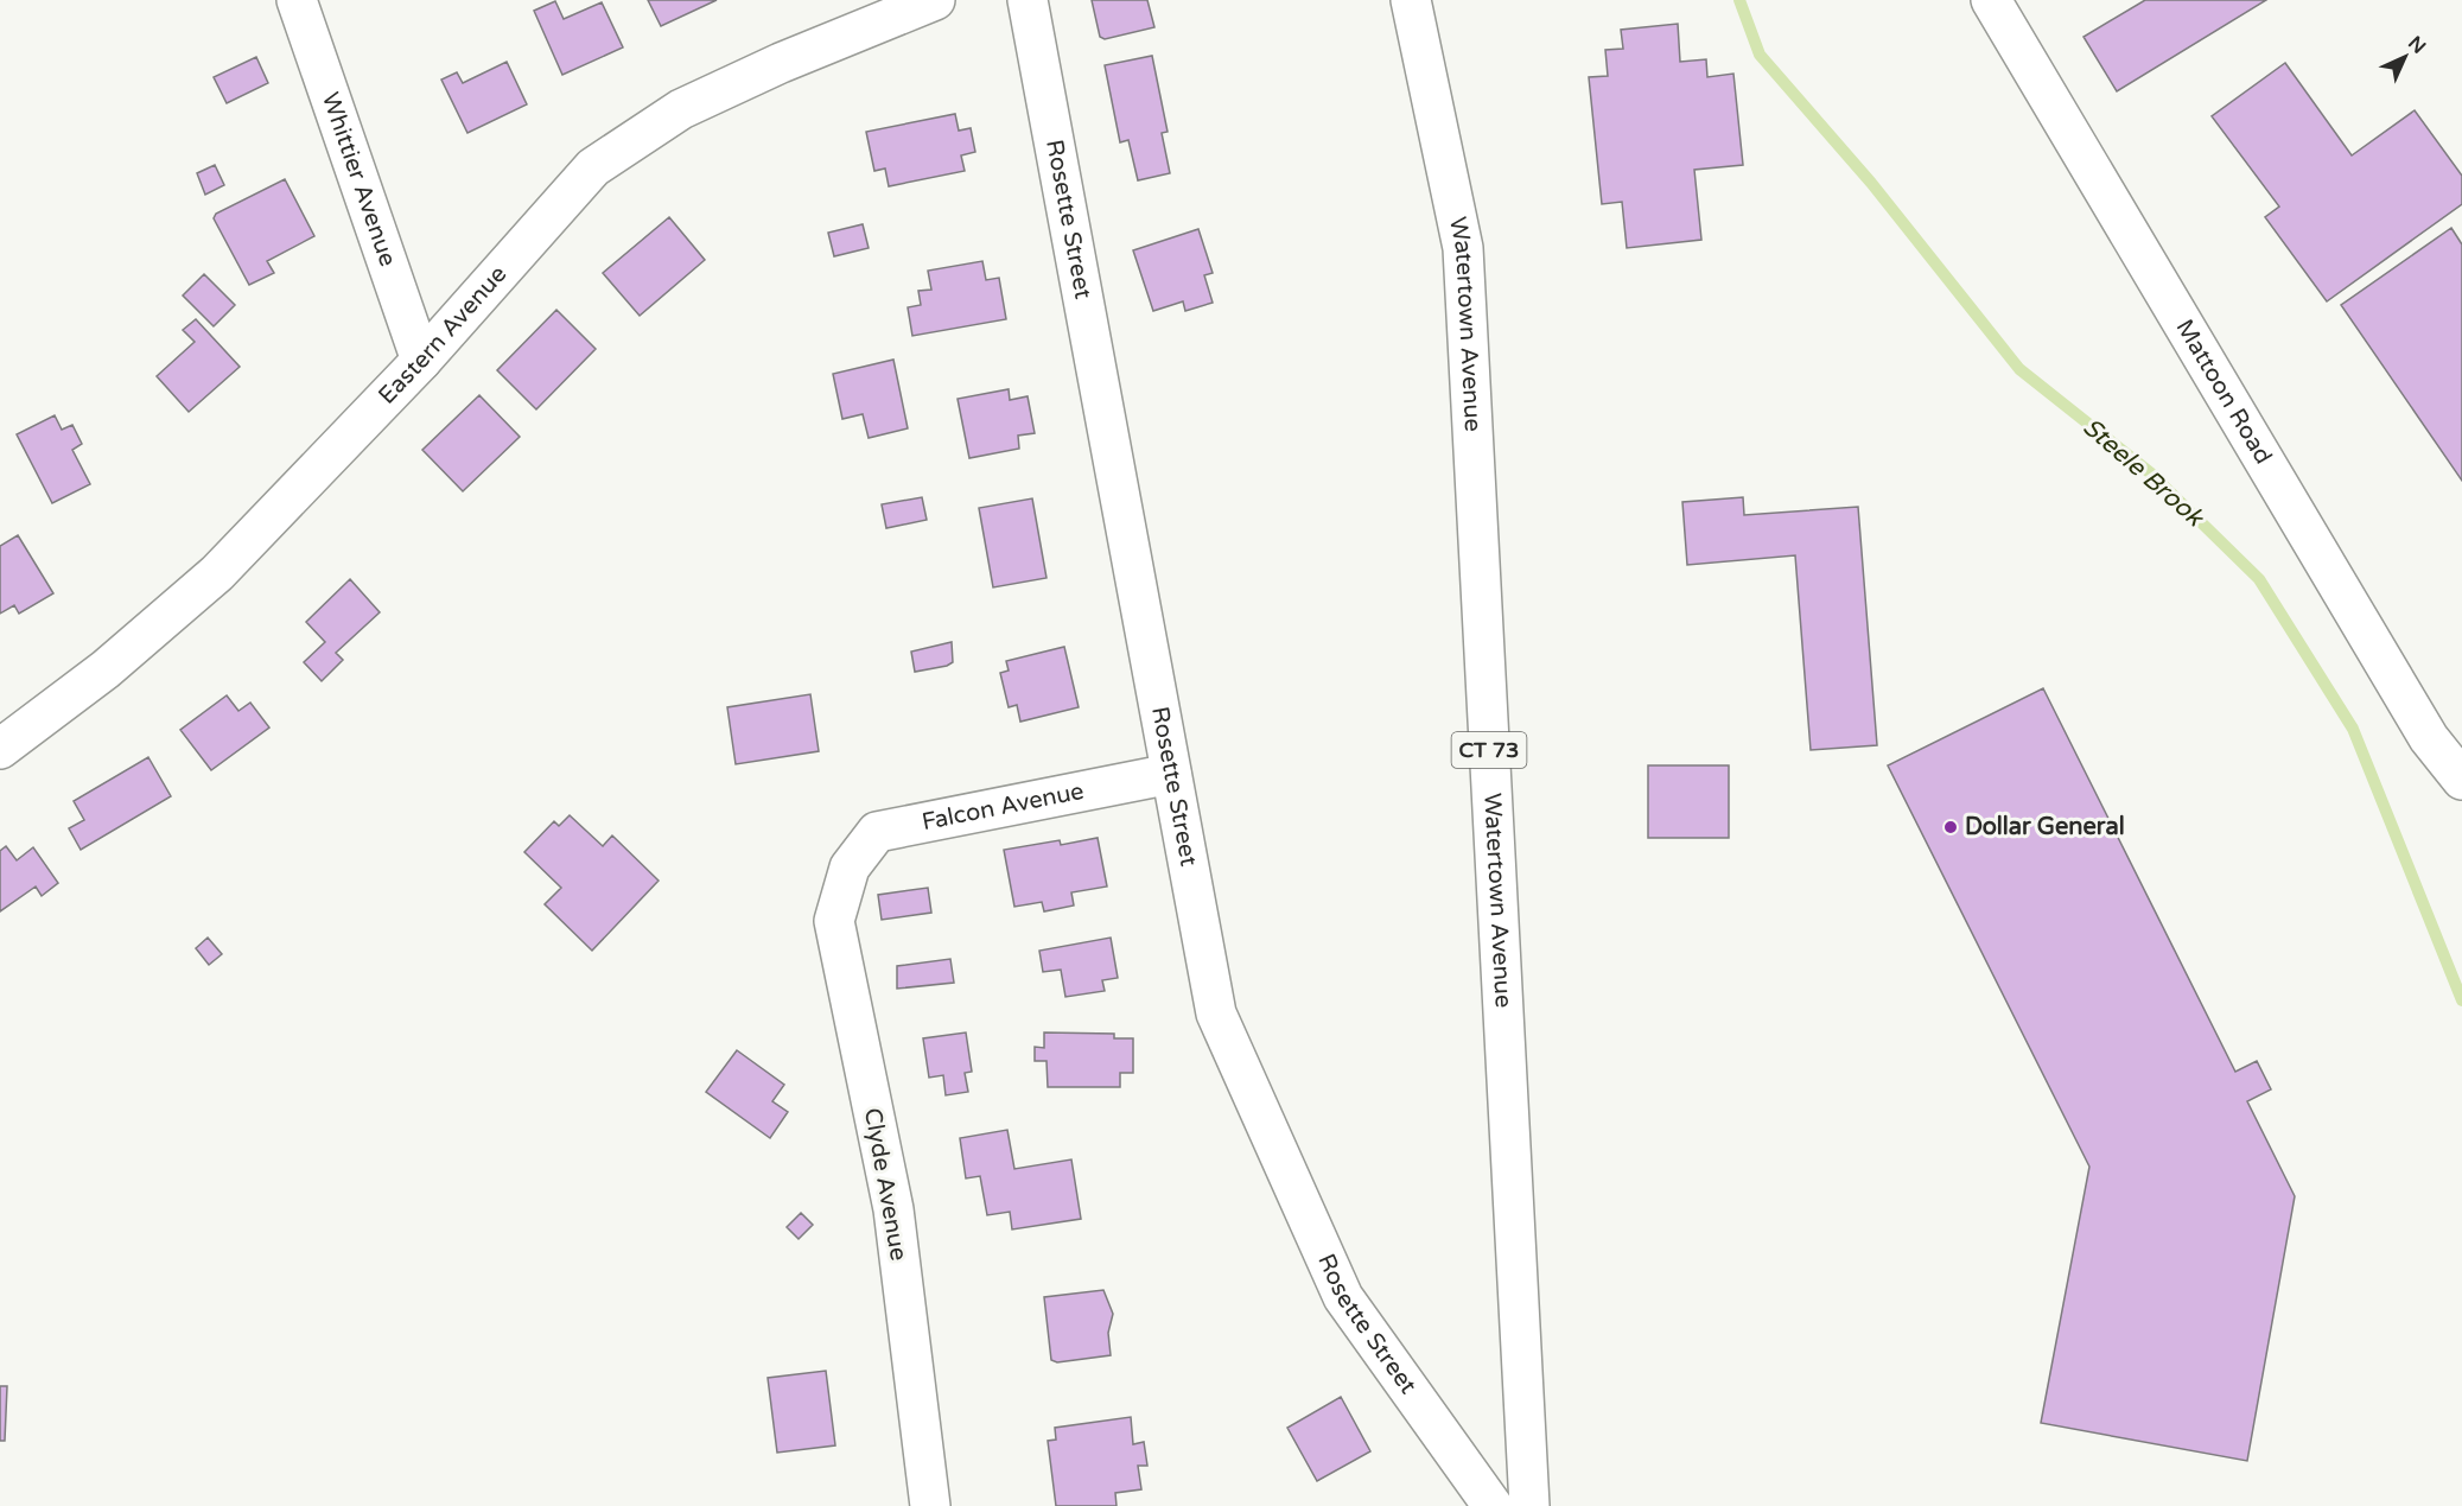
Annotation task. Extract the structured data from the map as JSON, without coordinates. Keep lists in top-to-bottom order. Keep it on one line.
{"streets":{"street":["Whittier Avenue","Rosette Street","Watertown Avenue","Eastern Avenue","Mattoon Road","CT 73","Falcon Avenue","Clyde Avenue"]},"crossings":[["Whittier Avenue","Eastern Avenue"],["Rosette Street","Falcon Avenue"],["Falcon Avenue","Clyde Avenue"]],"water":["Steele Brook"],"places":["Dollar General"],"north":"top right"}
